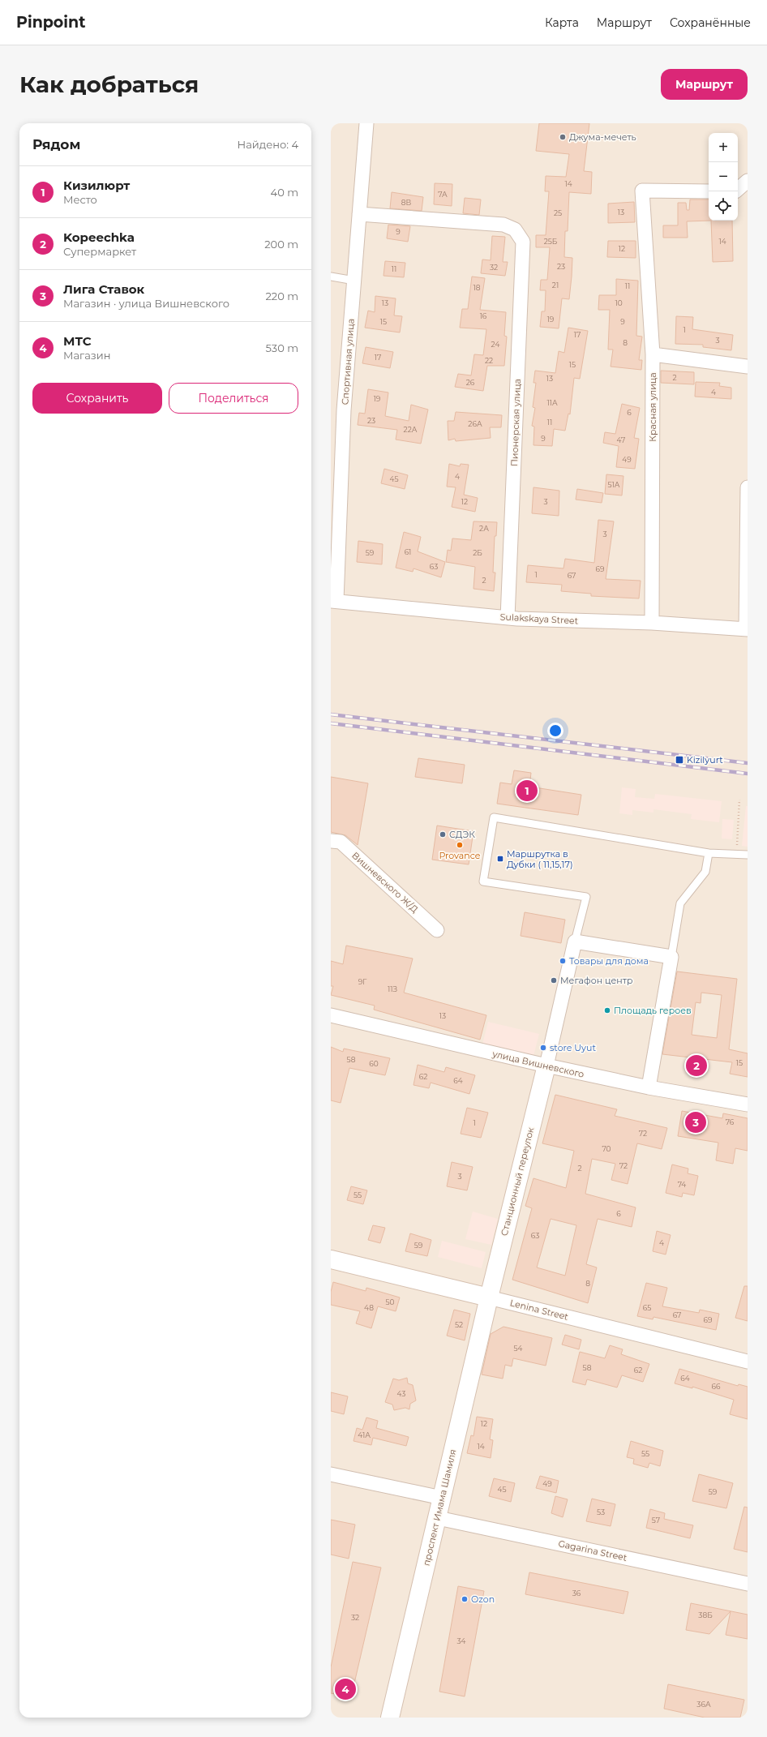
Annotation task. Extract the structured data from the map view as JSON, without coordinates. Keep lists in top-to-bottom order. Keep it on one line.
{"streets":{"main road":["Станционный переулок","Lenina Street","проспект Имама Шамиля"],"street":["Спортивная улица","Красная улица","Пионерская улица","Sulakskaya Street","Вишневского Ж/Д","улица Вишневского","Gagarina Street"]},"crossings":[["Спортивная улица","Пионерская улица"],["Спортивная улица","Sulakskaya Street"],["Красная улица","Sulakskaya Street"],["Пионерская улица","Sulakskaya Street"],["улица Вишневского","Станционный переулок"],["Станционный переулок","Lenina Street"],["Станционный переулок","проспект Имама Шамиля"],["Lenina Street","проспект Имама Шамиля"],["проспект Имама Шамиля","Gagarina Street"]],"places":{"other":["Джума-мечеть","СДЭК","Provance","Товары для дома","Мегафон центр","Площадь героев","store Uyut","Ozon"],"transit":["Kizilyurt","Маршрутка в Дубки ( 11,15,17)"]},"house_numbers":["14","7А","8В","13","25","9","25Б","14","12","23","32","11","21","11","18","13","10","16","19","15","9","1","17","3","8","24","17","22","15","2","13","26","4","19","11А","6","23","11","26А","22А","9","47","49","4","45","51А","12","3","2А","3","61","59","2Б","63","69","1","67","2","9Г","11З","13","58","15","60","62","64","76","1","72","70","72","2","3","74","55","6","63","4","59","8","50","48","65","67","69","52","54","58","62","64","66","43","12","41А","14","55","49","45","59","53","57","36","38Б","32","34","36А"],"page":{"header":"Pinpoint","nav":["Карта","Маршрут","Сохранённые"],"buttons":["Маршрут",["Сохранить","Поделиться"]],"title":"Как добраться","heading":["Рядом","Найдено: 4"],"map_buttons":["+","−"],"list":[{"mark":"1","name":"Кизилюрт","note":"Место","value":"40 m"},{"mark":"2","name":"Kopeechka","note":"Супермаркет","value":"200 m"},{"mark":"3","name":"Лига Ставок","note":"Магазин · улица Вишневского","value":"220 m"},{"mark":"4","name":"МТС","note":"Магазин","value":"530 m"}],"pins":["1","2","3","4"]}}
